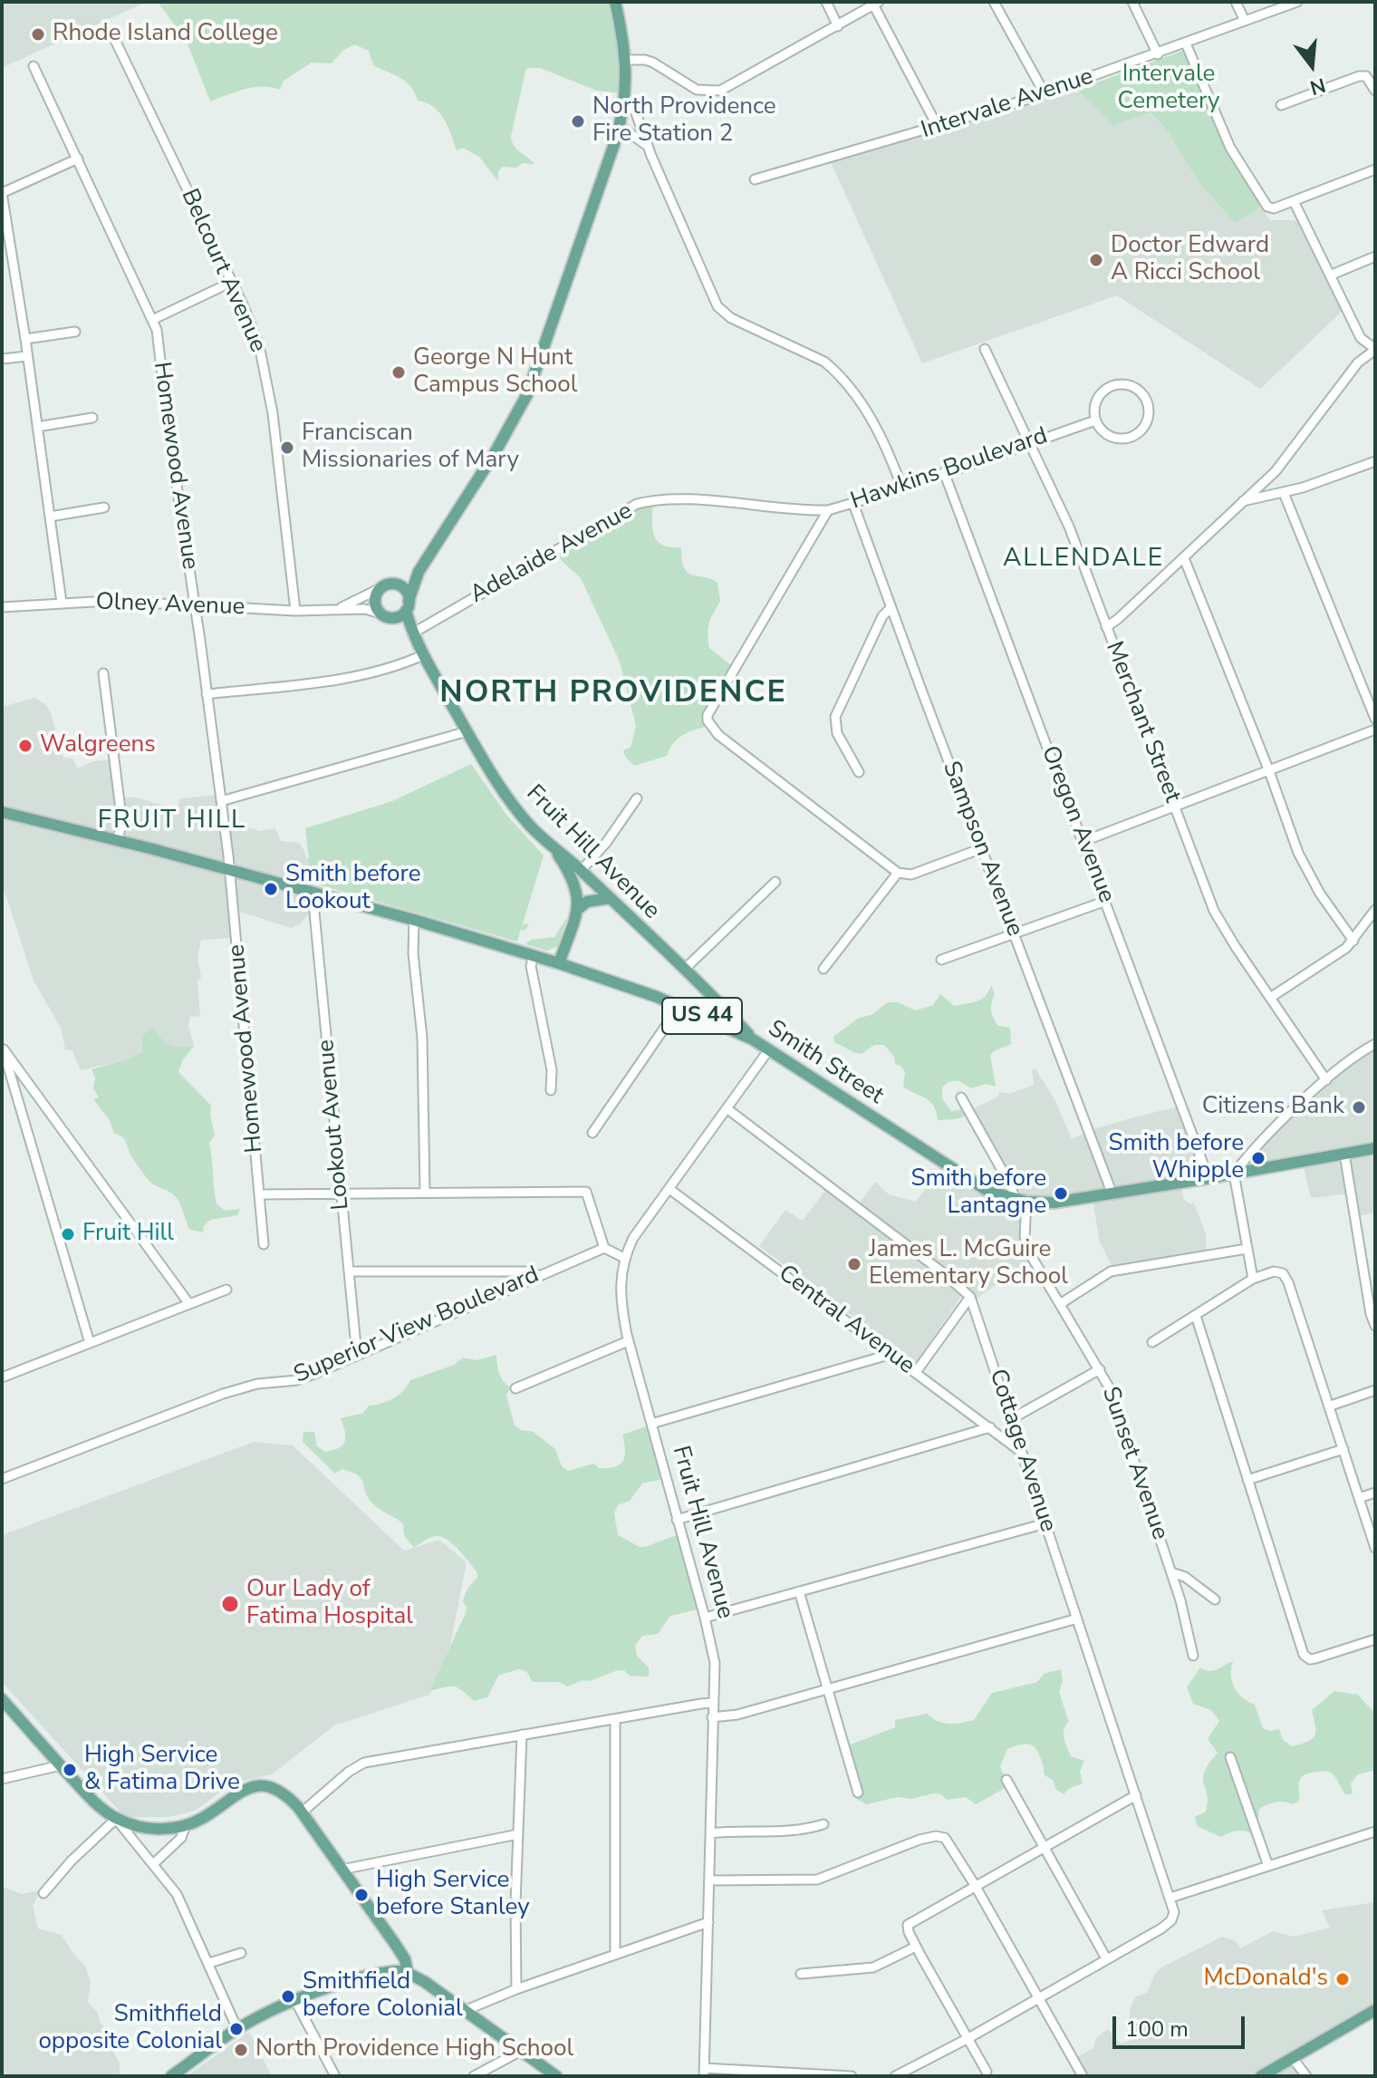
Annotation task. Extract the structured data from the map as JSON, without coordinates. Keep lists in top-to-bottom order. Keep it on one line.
{"streets":{"main road":["Fruit Hill Avenue","US 44","Smith Street"],"street":["Intervale Avenue","Belcourt Avenue","Homewood Avenue","Hawkins Boulevard","Adelaide Avenue","Olney Avenue","Merchant Street","Oregon Avenue","Sampson Avenue","Lookout Avenue","Central Avenue","Superior View Boulevard","Cottage Avenue","Sunset Avenue"]},"crossings":[["Belcourt Avenue","Olney Avenue"],["Homewood Avenue","Olney Avenue"],["Homewood Avenue","Smith Street"],["Hawkins Boulevard","Adelaide Avenue"],["Hawkins Boulevard","Merchant Street"],["Hawkins Boulevard","Oregon Avenue"],["Hawkins Boulevard","Sampson Avenue"],["Adelaide Avenue","Fruit Hill Avenue"],["Olney Avenue","Fruit Hill Avenue"],["Oregon Avenue","Smith Street"],["Sampson Avenue","Smith Street"],["Fruit Hill Avenue","Smith Street"],["Fruit Hill Avenue","Central Avenue"],["Smith Street","Lookout Avenue"],["Smith Street","Sunset Avenue"],["Lookout Avenue","Superior View Boulevard"],["Central Avenue","Cottage Avenue"]],"districts":["ALLENDALE","NORTH PROVIDENCE","FRUIT HILL"],"parks":["Intervale Cemetery"],"places":["Rhode Island College","North Providence Fire Station 2","Doctor Edward A Ricci School","George N Hunt Campus School","Franciscan Missionaries of Mary","Walgreens","Smith before Lookout","Citizens Bank","Smith before Whipple","Smith before Lantagne","Fruit Hill","James L. McGuire Elementary School","Our Lady of Fatima Hospital","High Service & Fatima Drive","High Service before Stanley","McDonald's","Smithfield before Colonial","Smithfield opposite Colonial","North Providence High School"],"scale_bar":"100 m","north":"bottom"}
